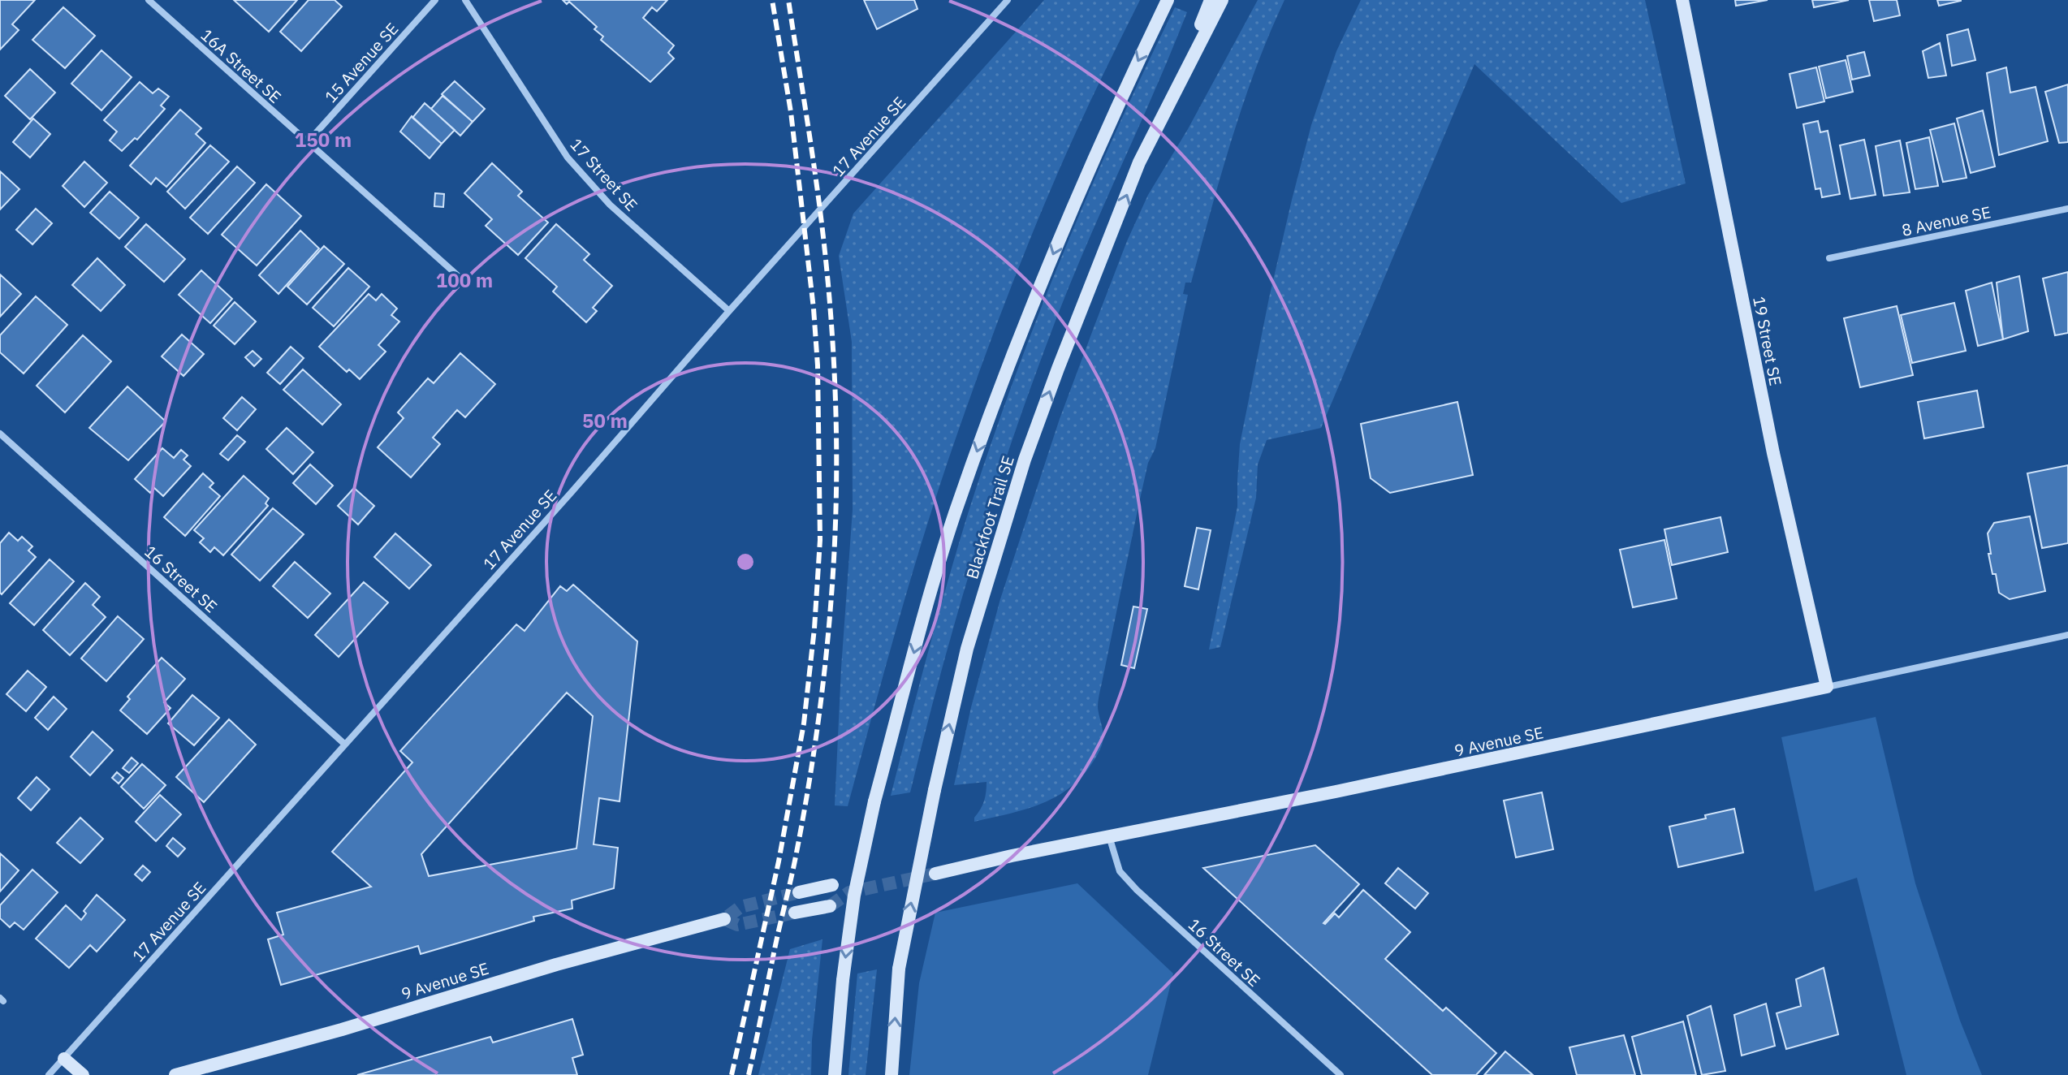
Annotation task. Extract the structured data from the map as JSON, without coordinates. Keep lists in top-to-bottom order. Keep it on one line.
{"streets":{"main road":["19 Street SE","Blackfoot Trail SE","9 Avenue SE"],"street":["15 Avenue SE","16A Street SE","17 Avenue SE","17 Street SE","8 Avenue SE","16 Street SE"]},"crossings":[["15 Avenue SE","16A Street SE"],["17 Avenue SE","17 Street SE"],["17 Avenue SE","16 Street SE"],["19 Street SE","9 Avenue SE"],["16 Street SE","9 Avenue SE"]],"rings":["150 m","100 m","50 m"]}
